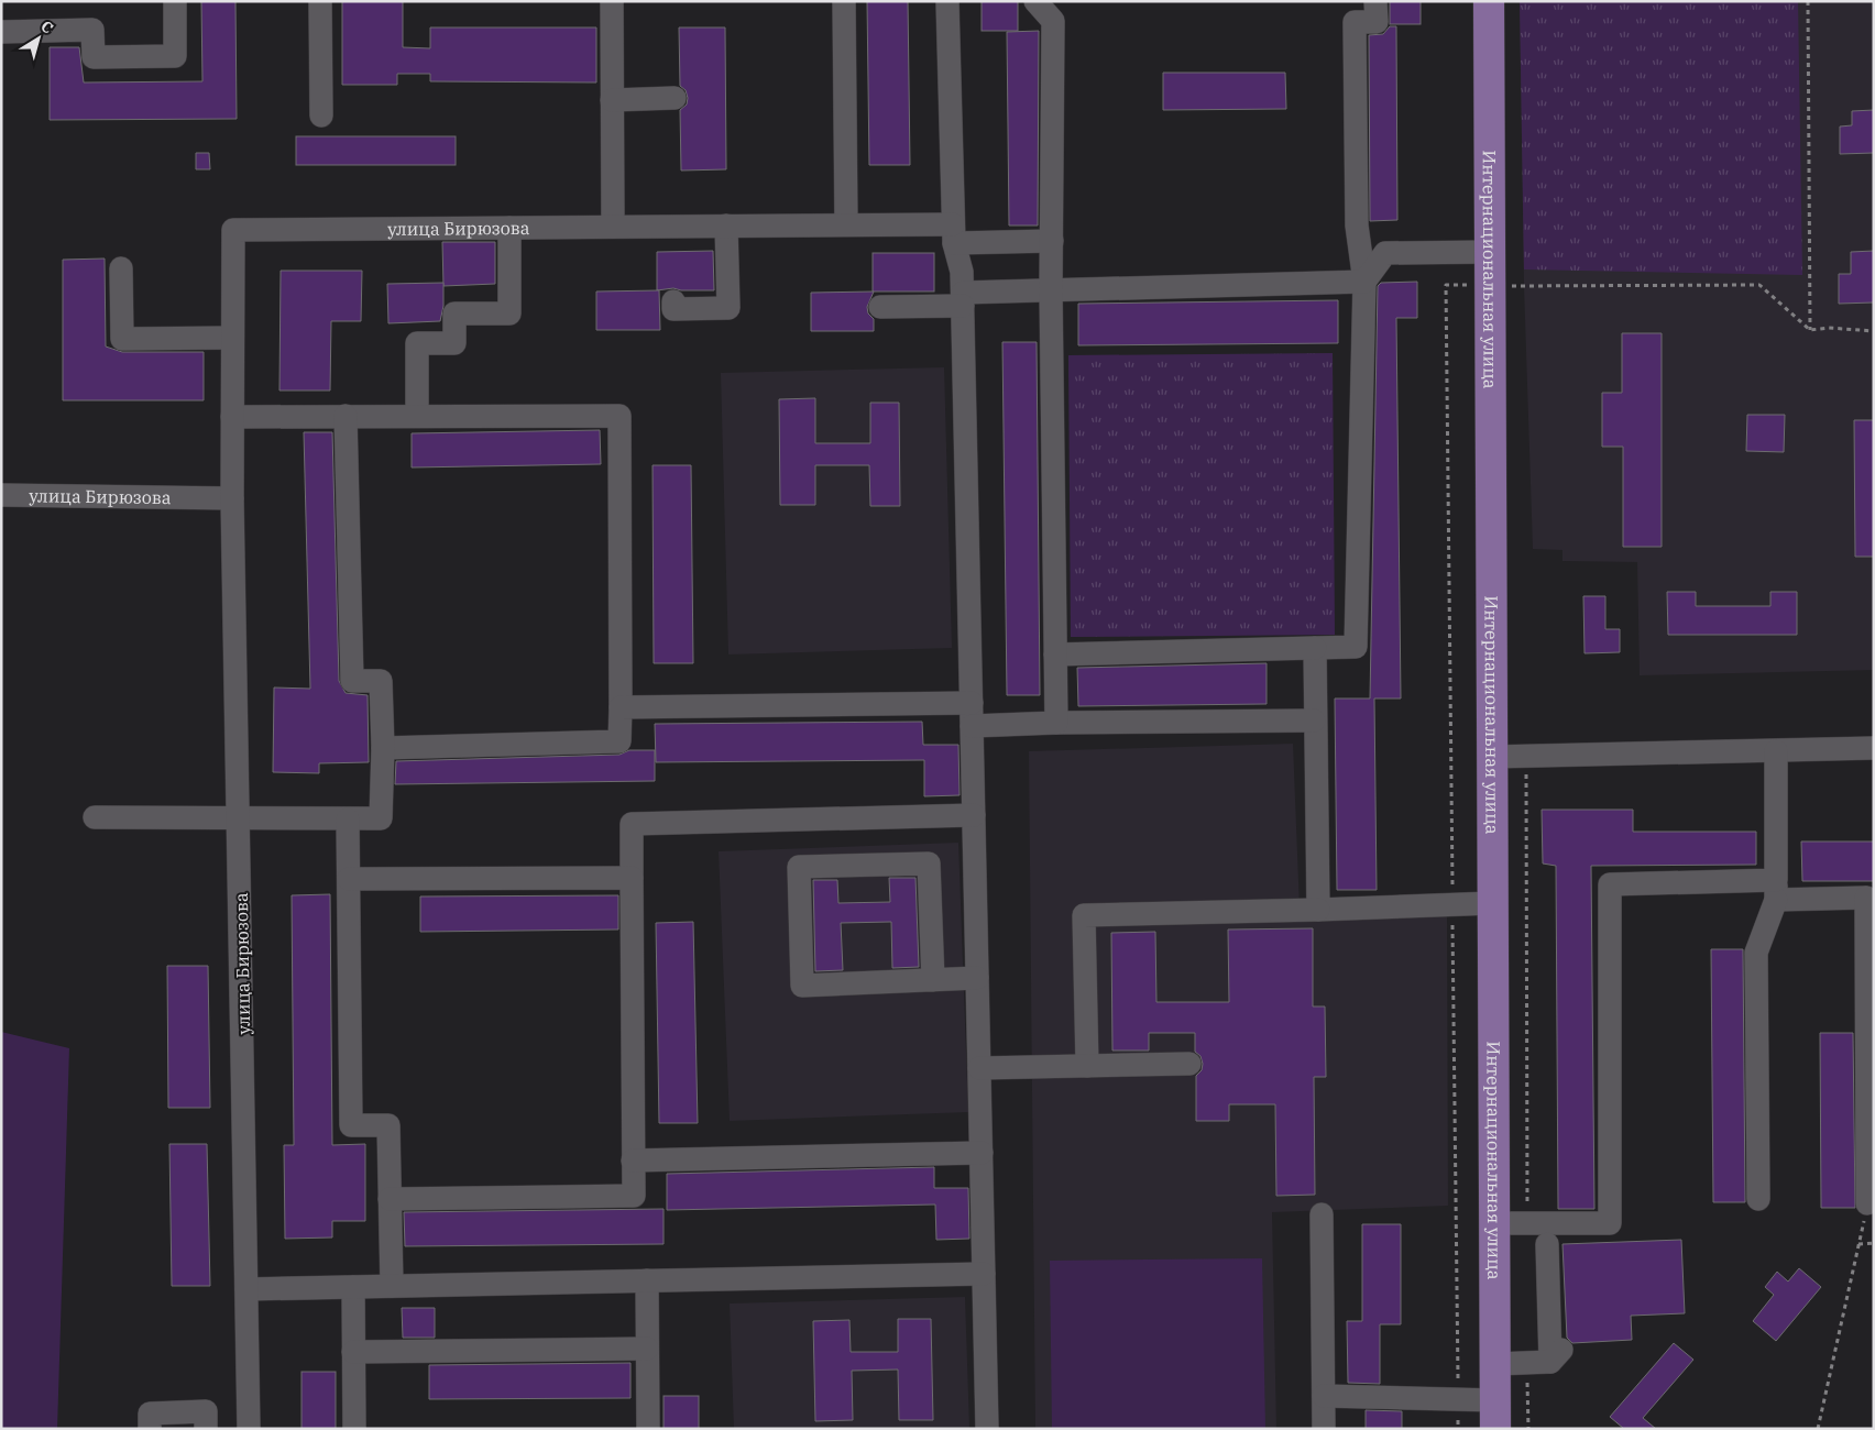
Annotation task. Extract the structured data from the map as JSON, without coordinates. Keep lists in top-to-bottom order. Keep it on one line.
{"streets":{"main road":["Интернациональная улица"],"street":["улица Бирюзова"]},"north":"top right"}
